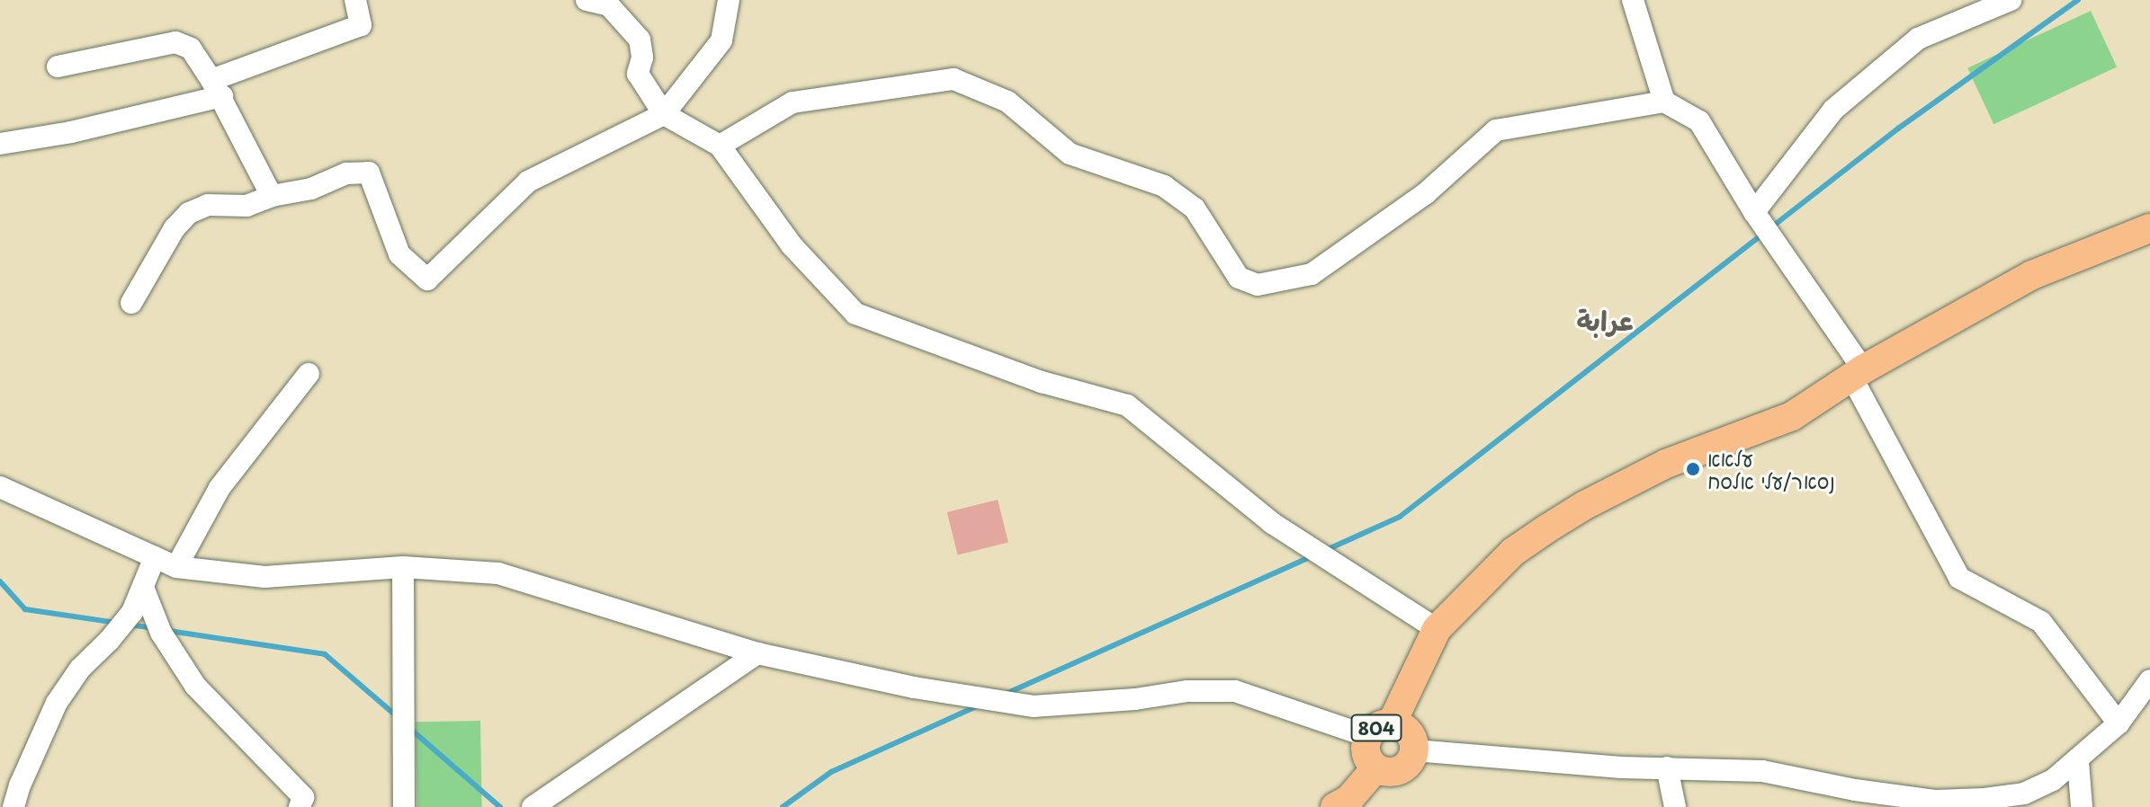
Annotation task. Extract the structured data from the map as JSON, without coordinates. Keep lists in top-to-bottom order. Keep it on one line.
{"streets":{"main road":["804"]},"districts":["عرابة"],"places":["עלאא נסאר/עלי אלסח"]}
